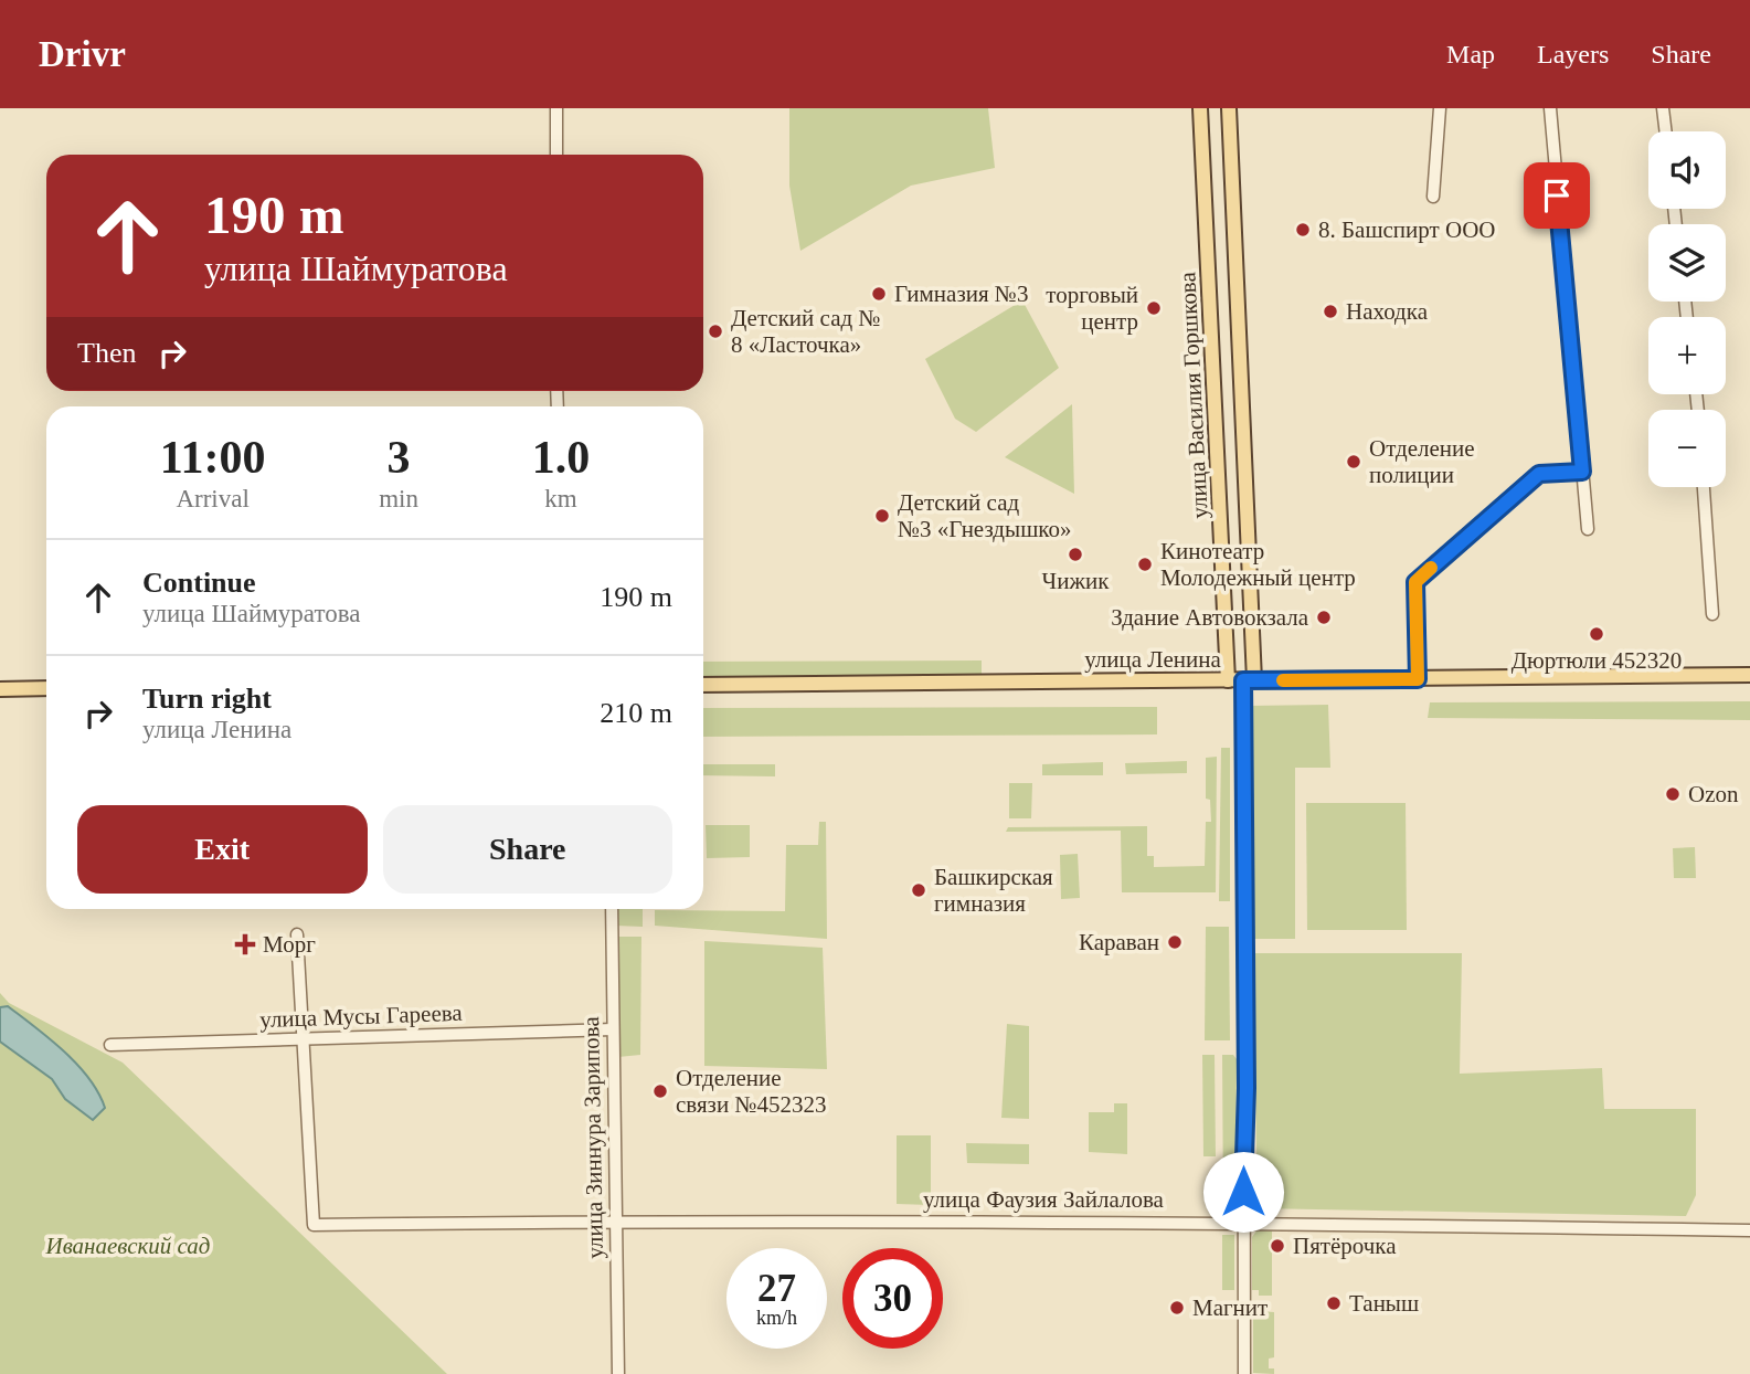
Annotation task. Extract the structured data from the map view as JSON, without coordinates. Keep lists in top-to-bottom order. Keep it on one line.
{"streets":{"main road":["улица Василия Горшкова","улица Ленина"],"street":["улица Мусы Гареева","улица Зиннура Зарипова","улица Фаузия Зайлалова"]},"crossings":[["улица Василия Горшкова","улица Ленина"],["улица Мусы Гареева","улица Зиннура Зарипова"],["улица Мусы Гареева","улица Фаузия Зайлалова"],["улица Зиннура Зарипова","улица Фаузия Зайлалова"]],"parks":["Иванаевский сад"],"places":{"other":["8. Башспирт ООО","Гимназия №3","торговый центр","Находка","Детский сад № 8 «Ласточка»","Отделение полиции","Детский сад №3 «Гнездышко»","Чижик","Кинотеатр Молодежный центр","Здание Автовокзала","Дюртюли 452320","Ozon","Башкирская гимназия","Караван","Отделение связи №452323","Пятёрочка","Таныш","Магнит"],"health":["Морг"]},"page":{"header":"Drivr","nav":["Map","Layers","Share"],"map_buttons":["+","−"],"turn":["190 m","улица Шаймуратова"],"then":"Then","eta":["11:00","Arrival","3","min","1.0","km"],"list":[{"name":"Continue","note":"улица Шаймуратова","value":"190 m"},{"name":"Turn right","note":"улица Ленина","value":"210 m"}],"buttons":["Exit","Share"],"speed":"27 km/h","limit":"30"}}
